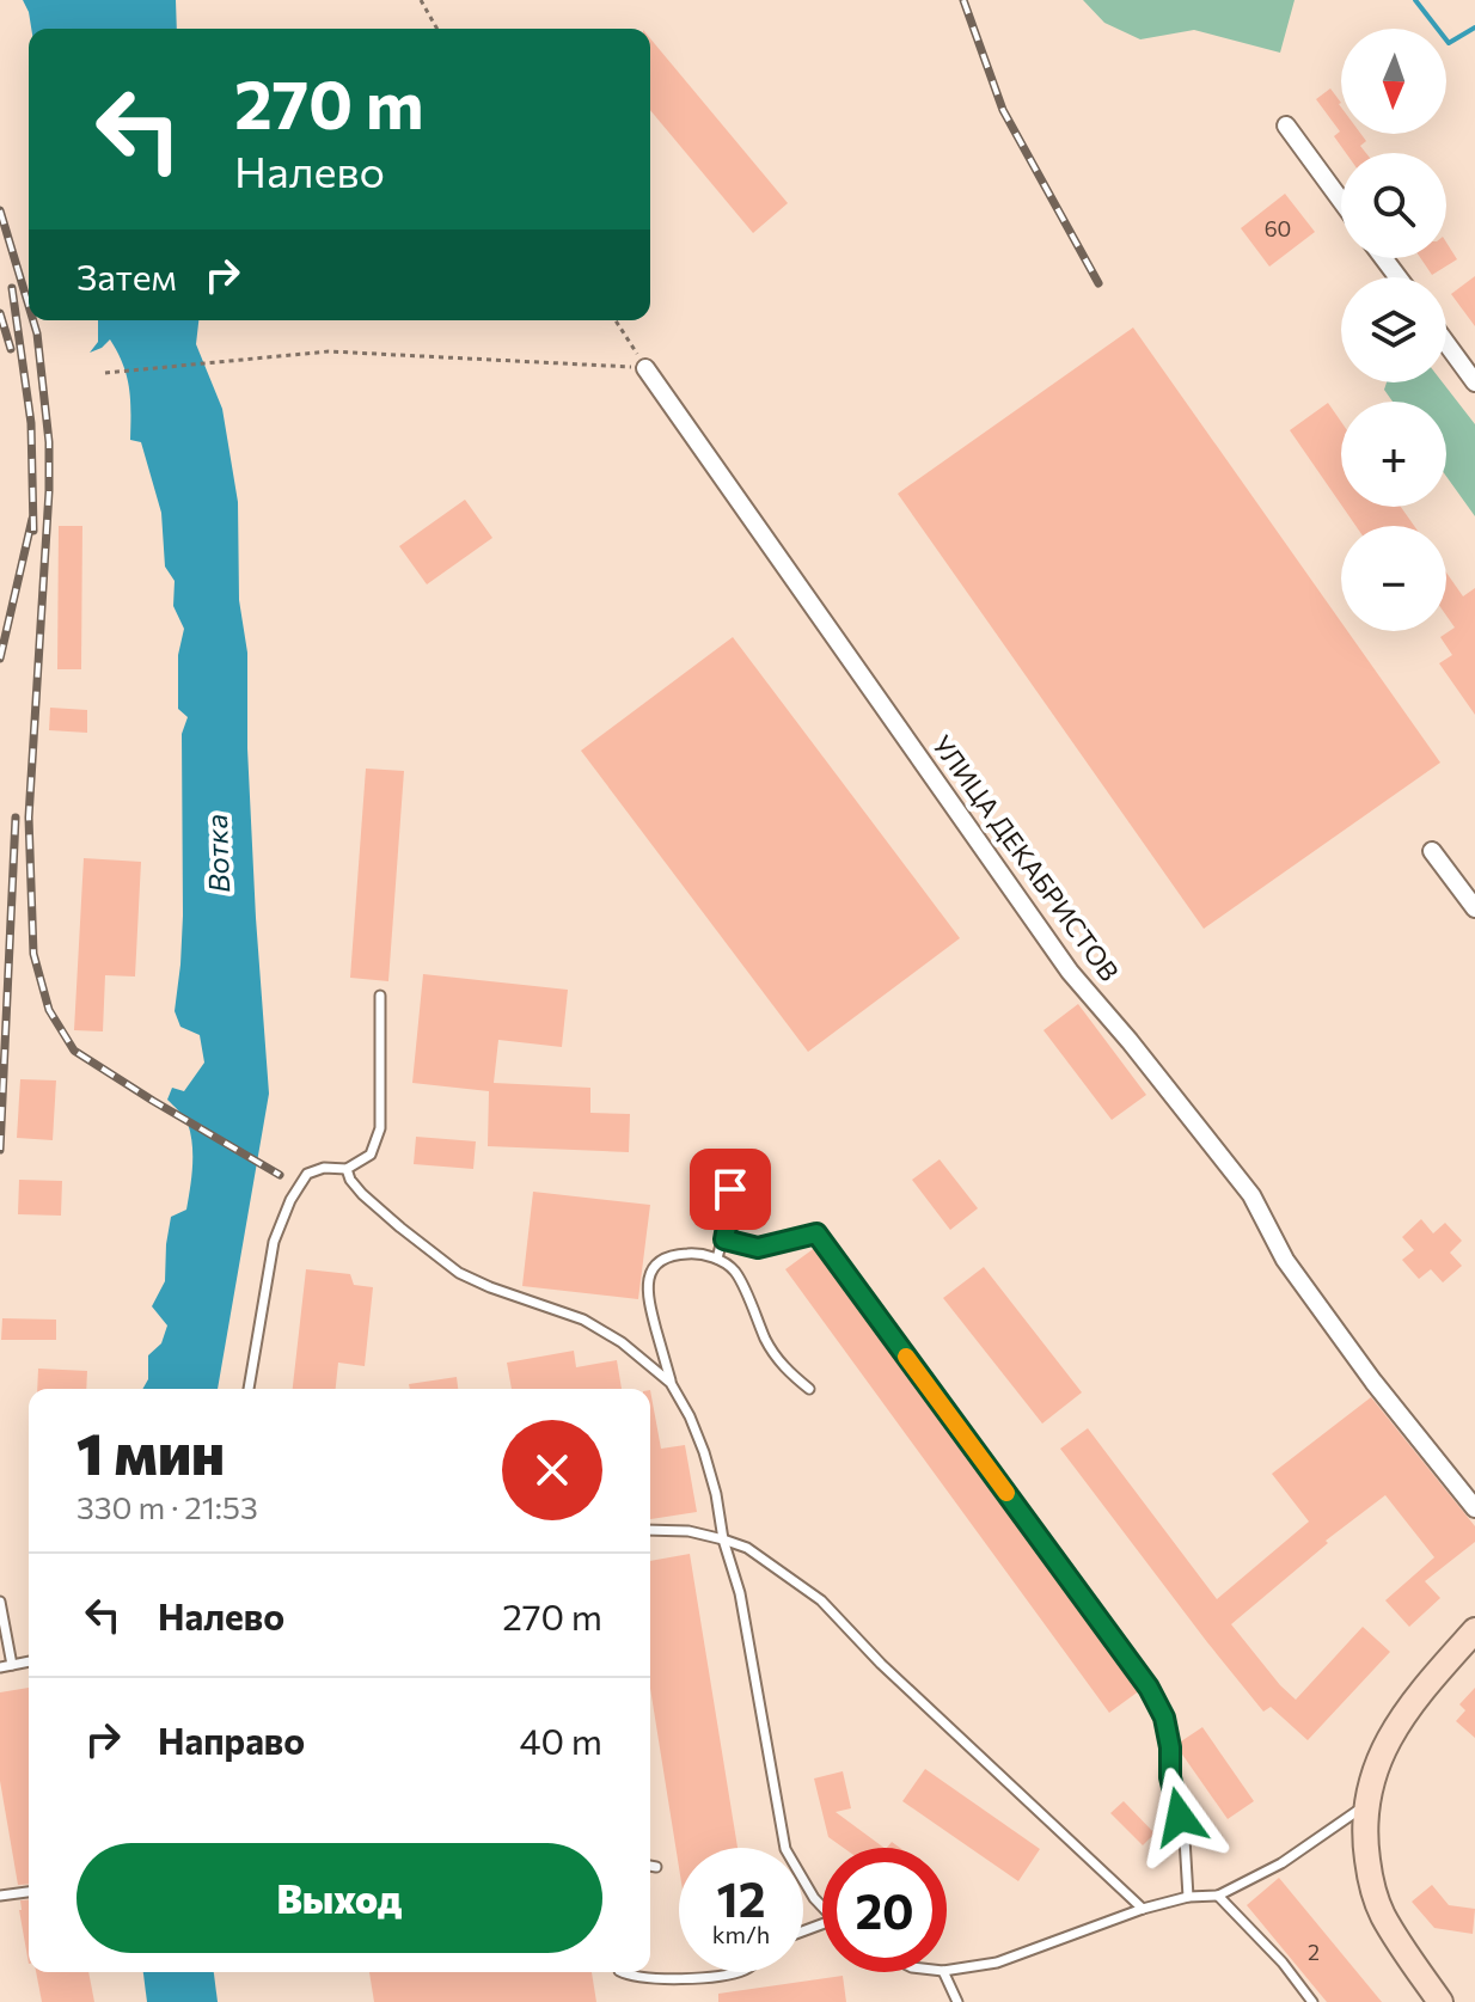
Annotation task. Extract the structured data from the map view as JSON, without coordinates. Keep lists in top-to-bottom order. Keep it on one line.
{"streets":{"street":["УЛИЦА ДЕКАБРИСТОВ"]},"water":["Вотка"],"house_numbers":["60","2"],"north":"bottom","page":{"map_buttons":["+","−"],"turn":["270 m","Налево"],"then":"Затем","heading":["1 мин","330 m · 21:53"],"list":[{"name":"Налево","value":"270 m"},{"name":"Направо","value":"40 m"}],"buttons":"Выход","speed":"12 km/h","limit":"20"}}
